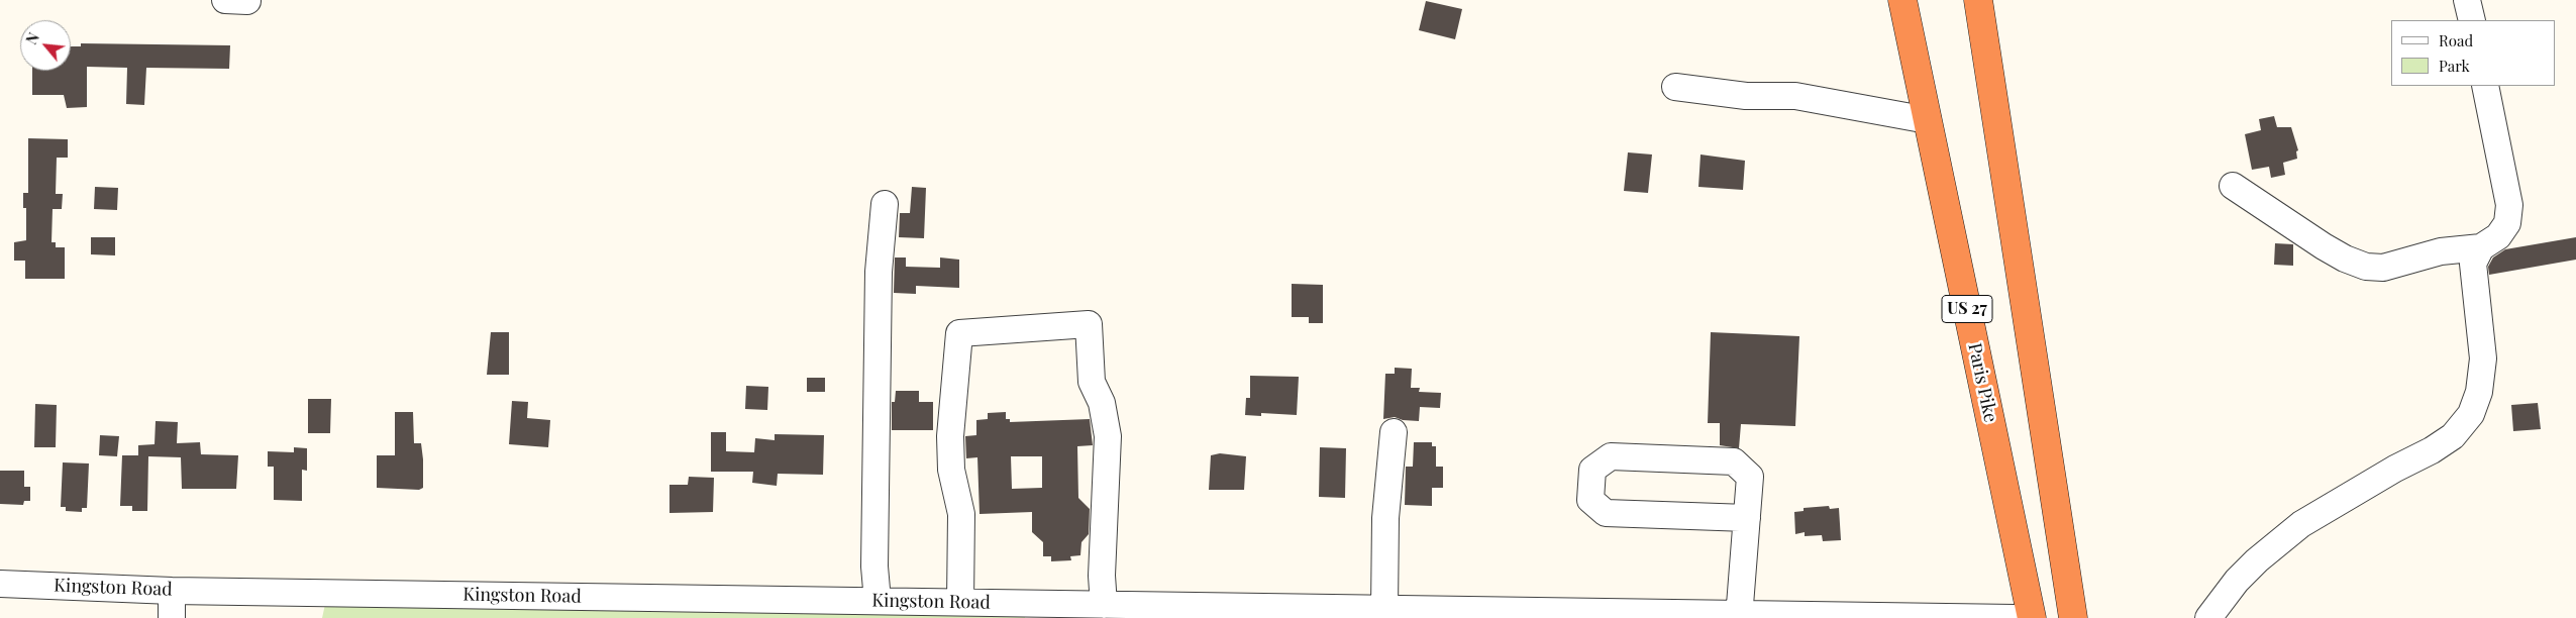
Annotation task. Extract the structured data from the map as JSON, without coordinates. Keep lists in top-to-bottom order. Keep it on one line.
{"streets":{"highway":["US 27","Paris Pike"],"street":["Kingston Road"]},"legend":["Road","Park"],"north":"top left"}
